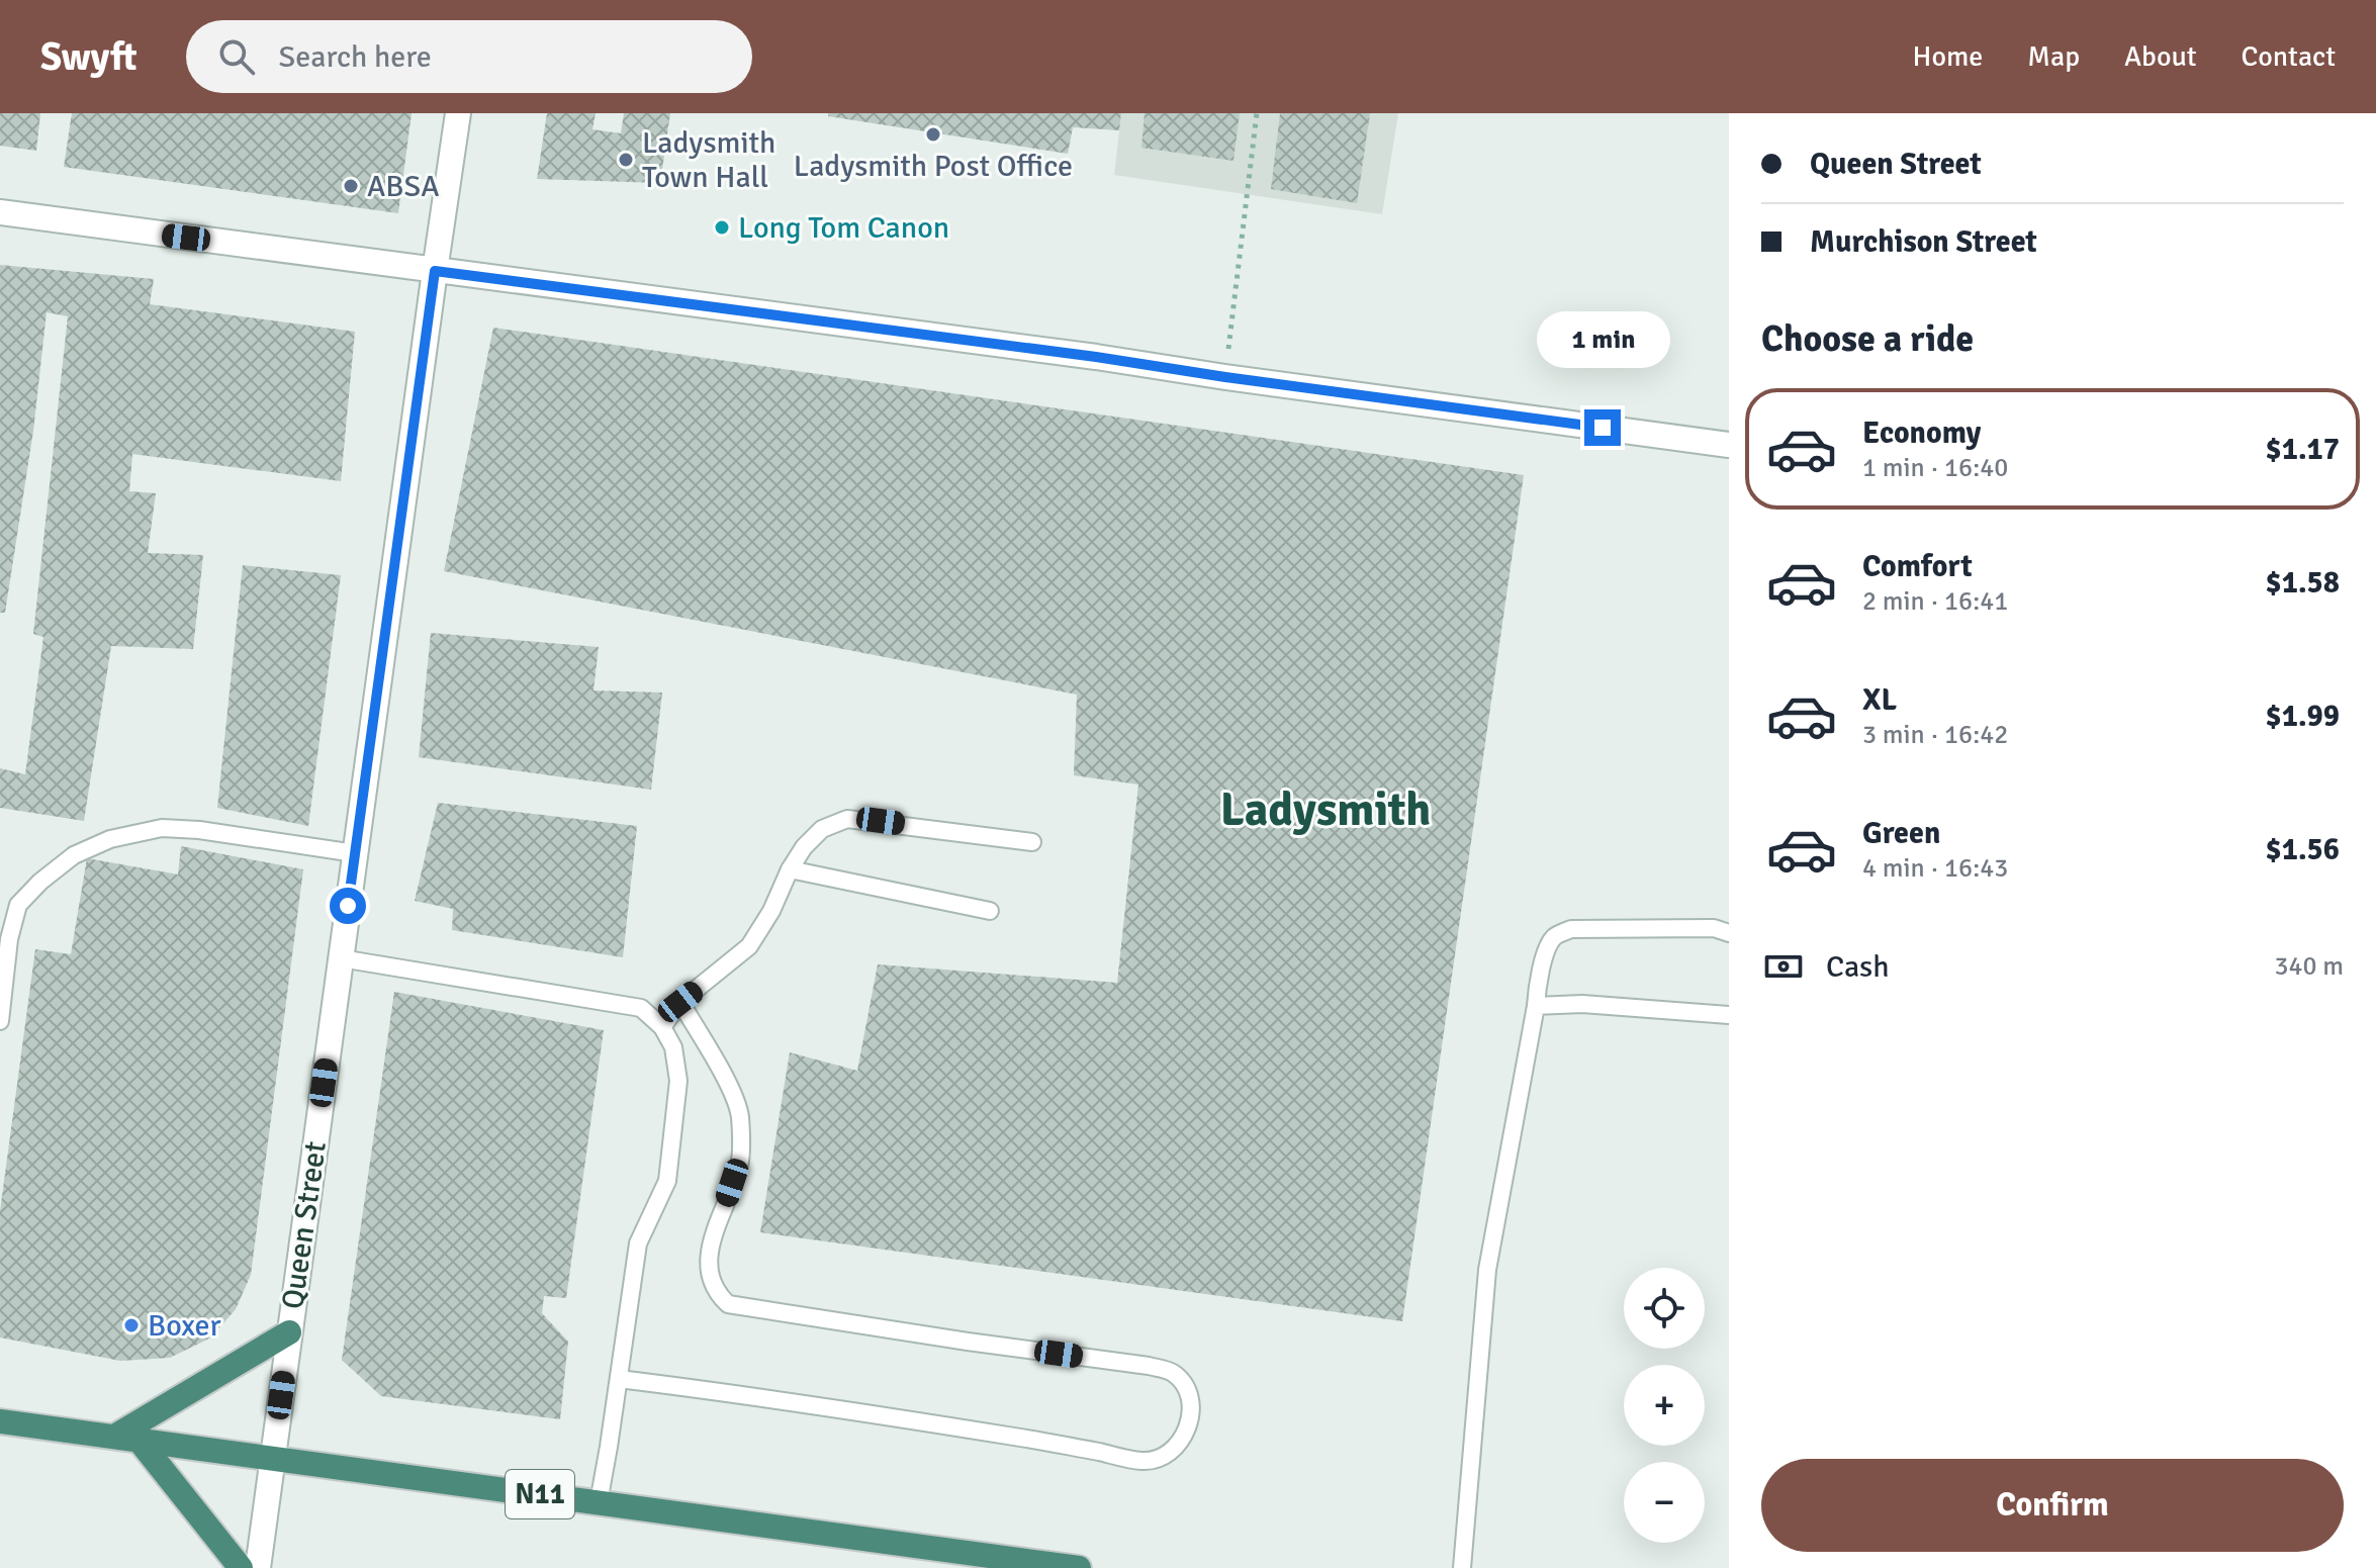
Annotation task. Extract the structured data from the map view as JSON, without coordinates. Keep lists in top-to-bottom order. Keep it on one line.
{"streets":{"highway":["N11"],"street":["Queen Street"]},"crossings":[["Queen Street","N11"]],"districts":["Ladysmith"],"places":["Ladysmith Post Office","Ladysmith Town Hall","ABSA","Long Tom Canon","Boxer"],"page":{"header":"Swyft","search":"Search here","nav":["Home","Map","About","Contact"],"banner":["Queen Street","Murchison Street"],"heading":"Choose a ride","bubble":"1 min","list":[{"name":"Economy","note":"1 min · 16:40","value":"$1.17"},{"name":"Comfort","note":"2 min · 16:41","value":"$1.58"},{"name":"XL","note":"3 min · 16:42","value":"$1.99"},{"name":"Green","note":"4 min · 16:43","value":"$1.56"}],"pay":["Cash","340 m"],"map_buttons":["+","−"],"buttons":"Confirm"}}
